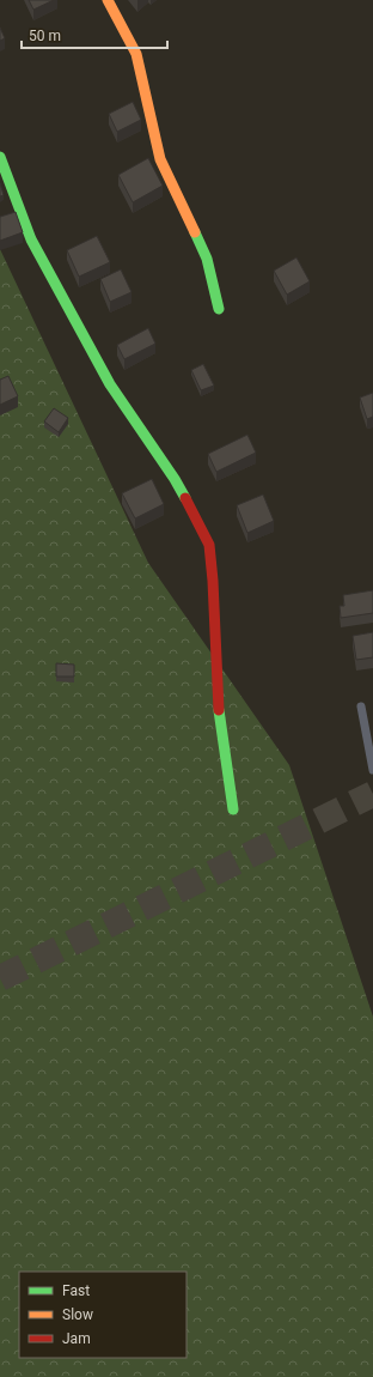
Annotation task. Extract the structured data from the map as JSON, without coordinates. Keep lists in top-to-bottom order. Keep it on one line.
{"legend":["Fast","Slow","Jam"],"scale_bar":"50 m"}
